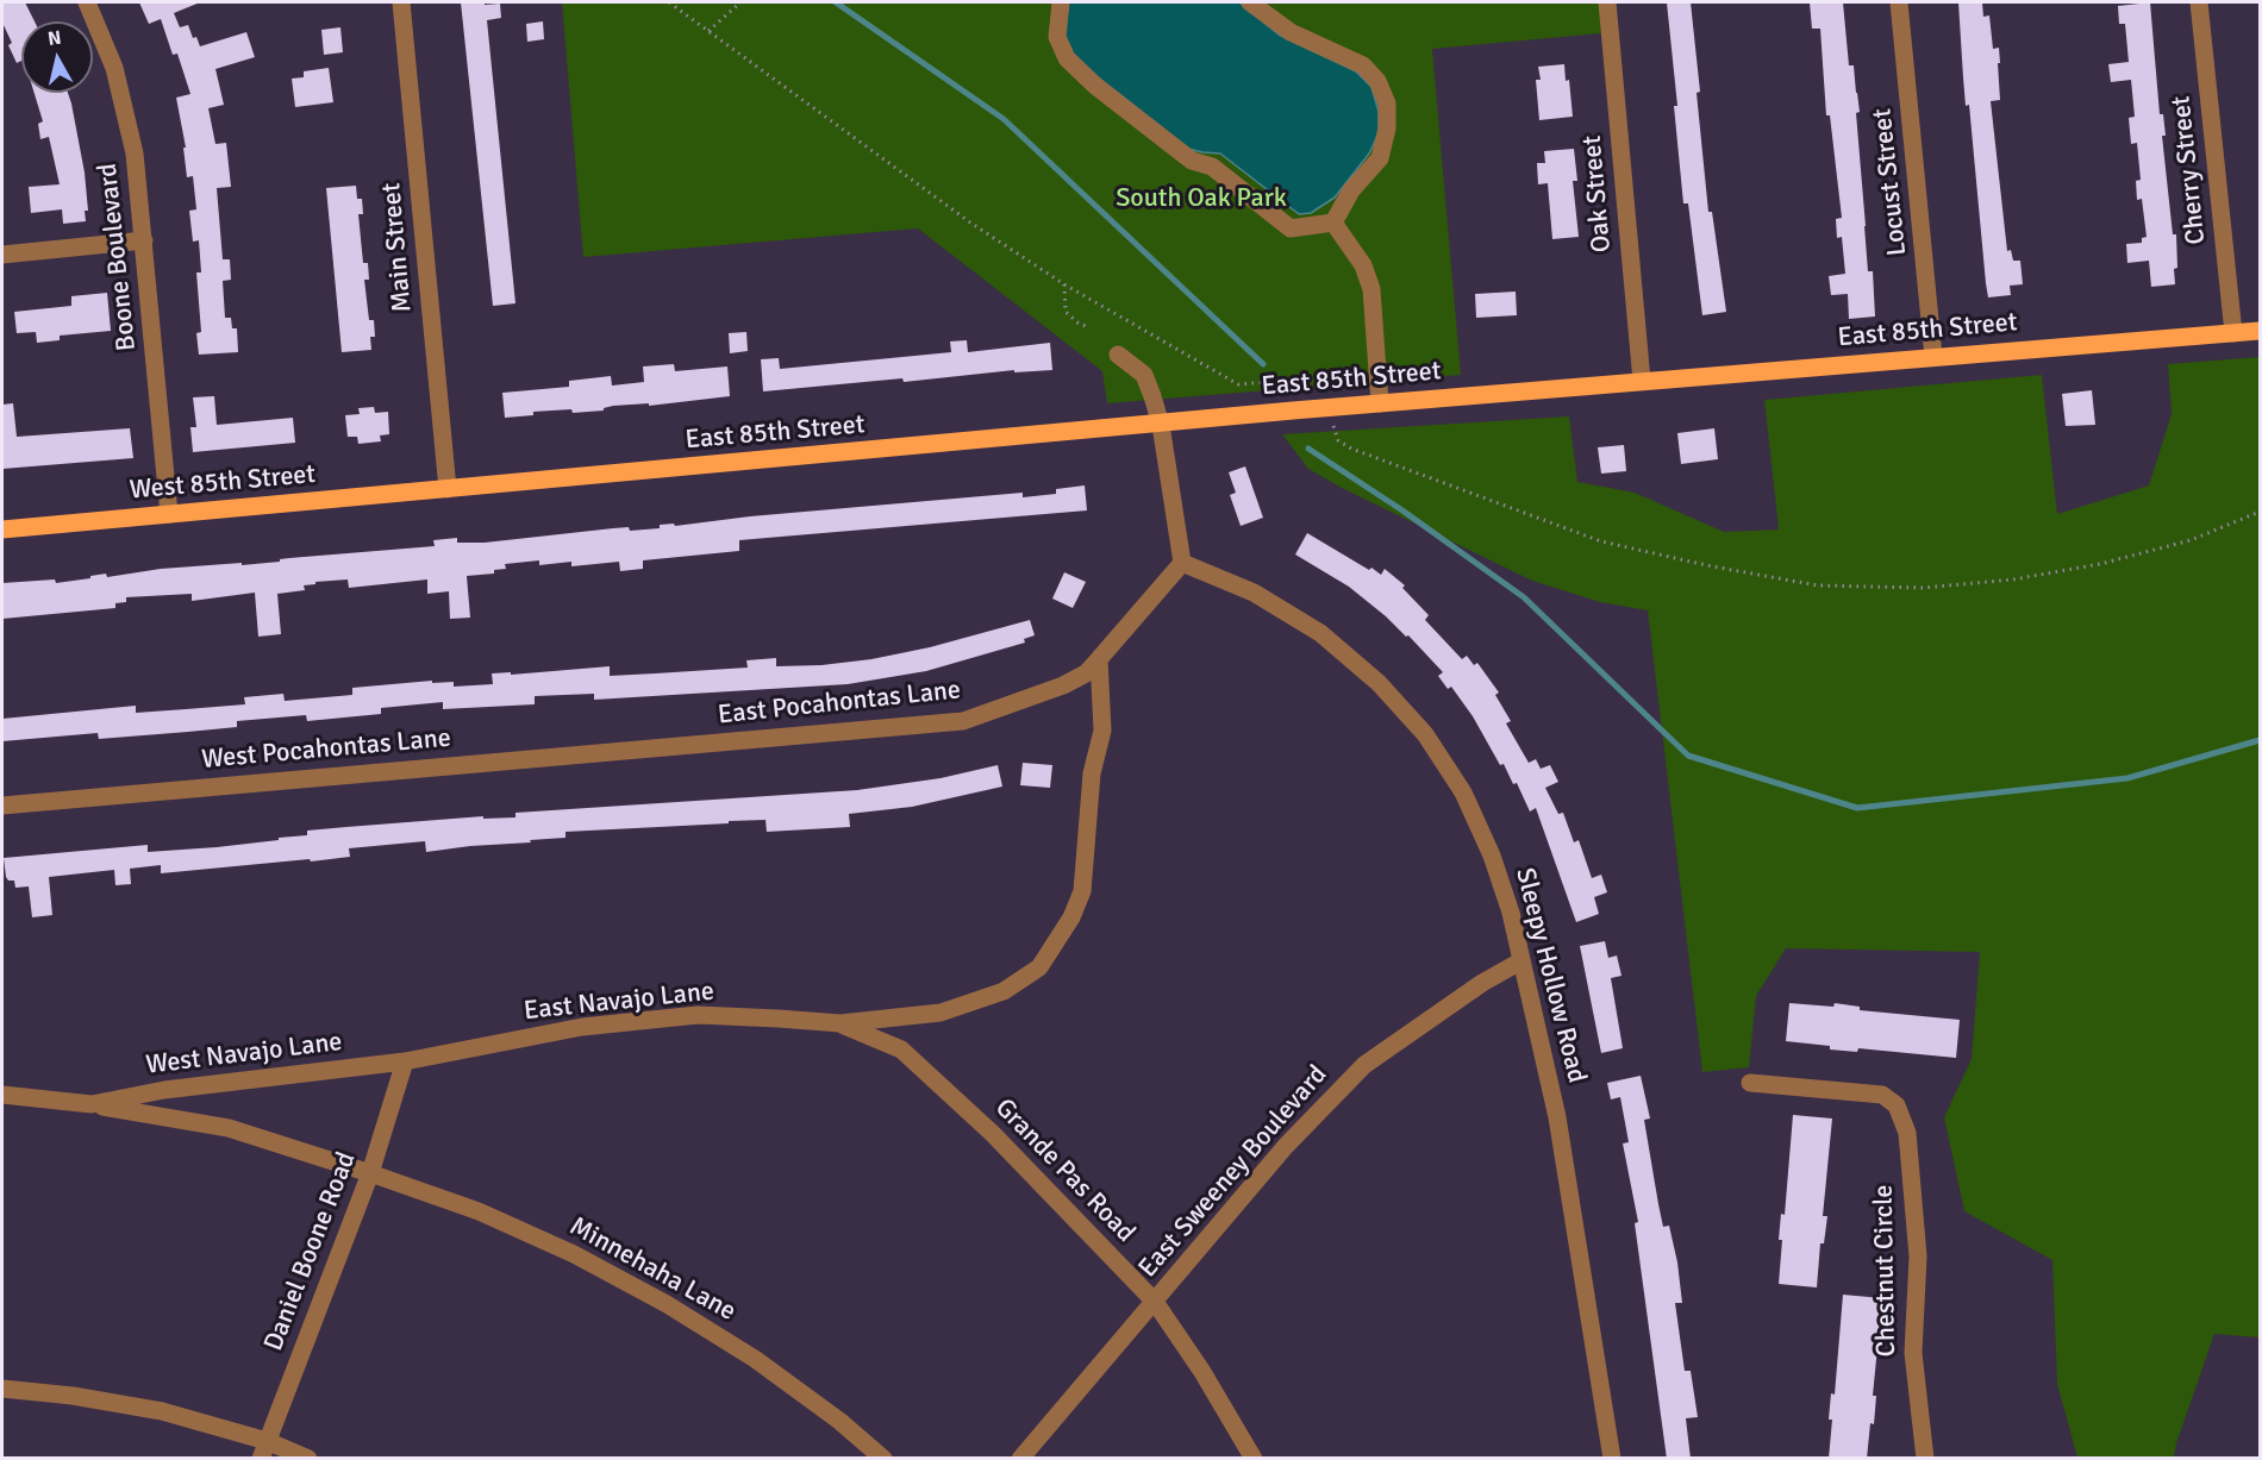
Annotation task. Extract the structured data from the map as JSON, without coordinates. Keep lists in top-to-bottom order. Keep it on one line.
{"streets":{"main road":["East 85th Street","West 85th Street"],"street":["Cherry Street","Locust Street","Oak Street","Main Street","Boone Boulevard","East Pocahontas Lane","West Pocahontas Lane","Sleepy Hollow Road","East Navajo Lane","West Navajo Lane","Grande Pas Road","East Sweeney Boulevard","Daniel Boone Road","Minnehaha Lane","Chestnut Circle"]},"crossings":[["Cherry Street","East 85th Street"],["Locust Street","East 85th Street"],["Oak Street","East 85th Street"],["Main Street","East 85th Street"],["Main Street","West 85th Street"],["Boone Boulevard","West 85th Street"],["East 85th Street","West 85th Street"],["East Pocahontas Lane","West Pocahontas Lane"],["East Pocahontas Lane","East Navajo Lane"],["Sleepy Hollow Road","East Sweeney Boulevard"],["East Navajo Lane","West Navajo Lane"],["East Navajo Lane","Grande Pas Road"],["East Navajo Lane","Daniel Boone Road"],["West Navajo Lane","Daniel Boone Road"],["West Navajo Lane","Minnehaha Lane"],["Grande Pas Road","East Sweeney Boulevard"],["Daniel Boone Road","Minnehaha Lane"]],"parks":["South Oak Park"],"north":"top"}
